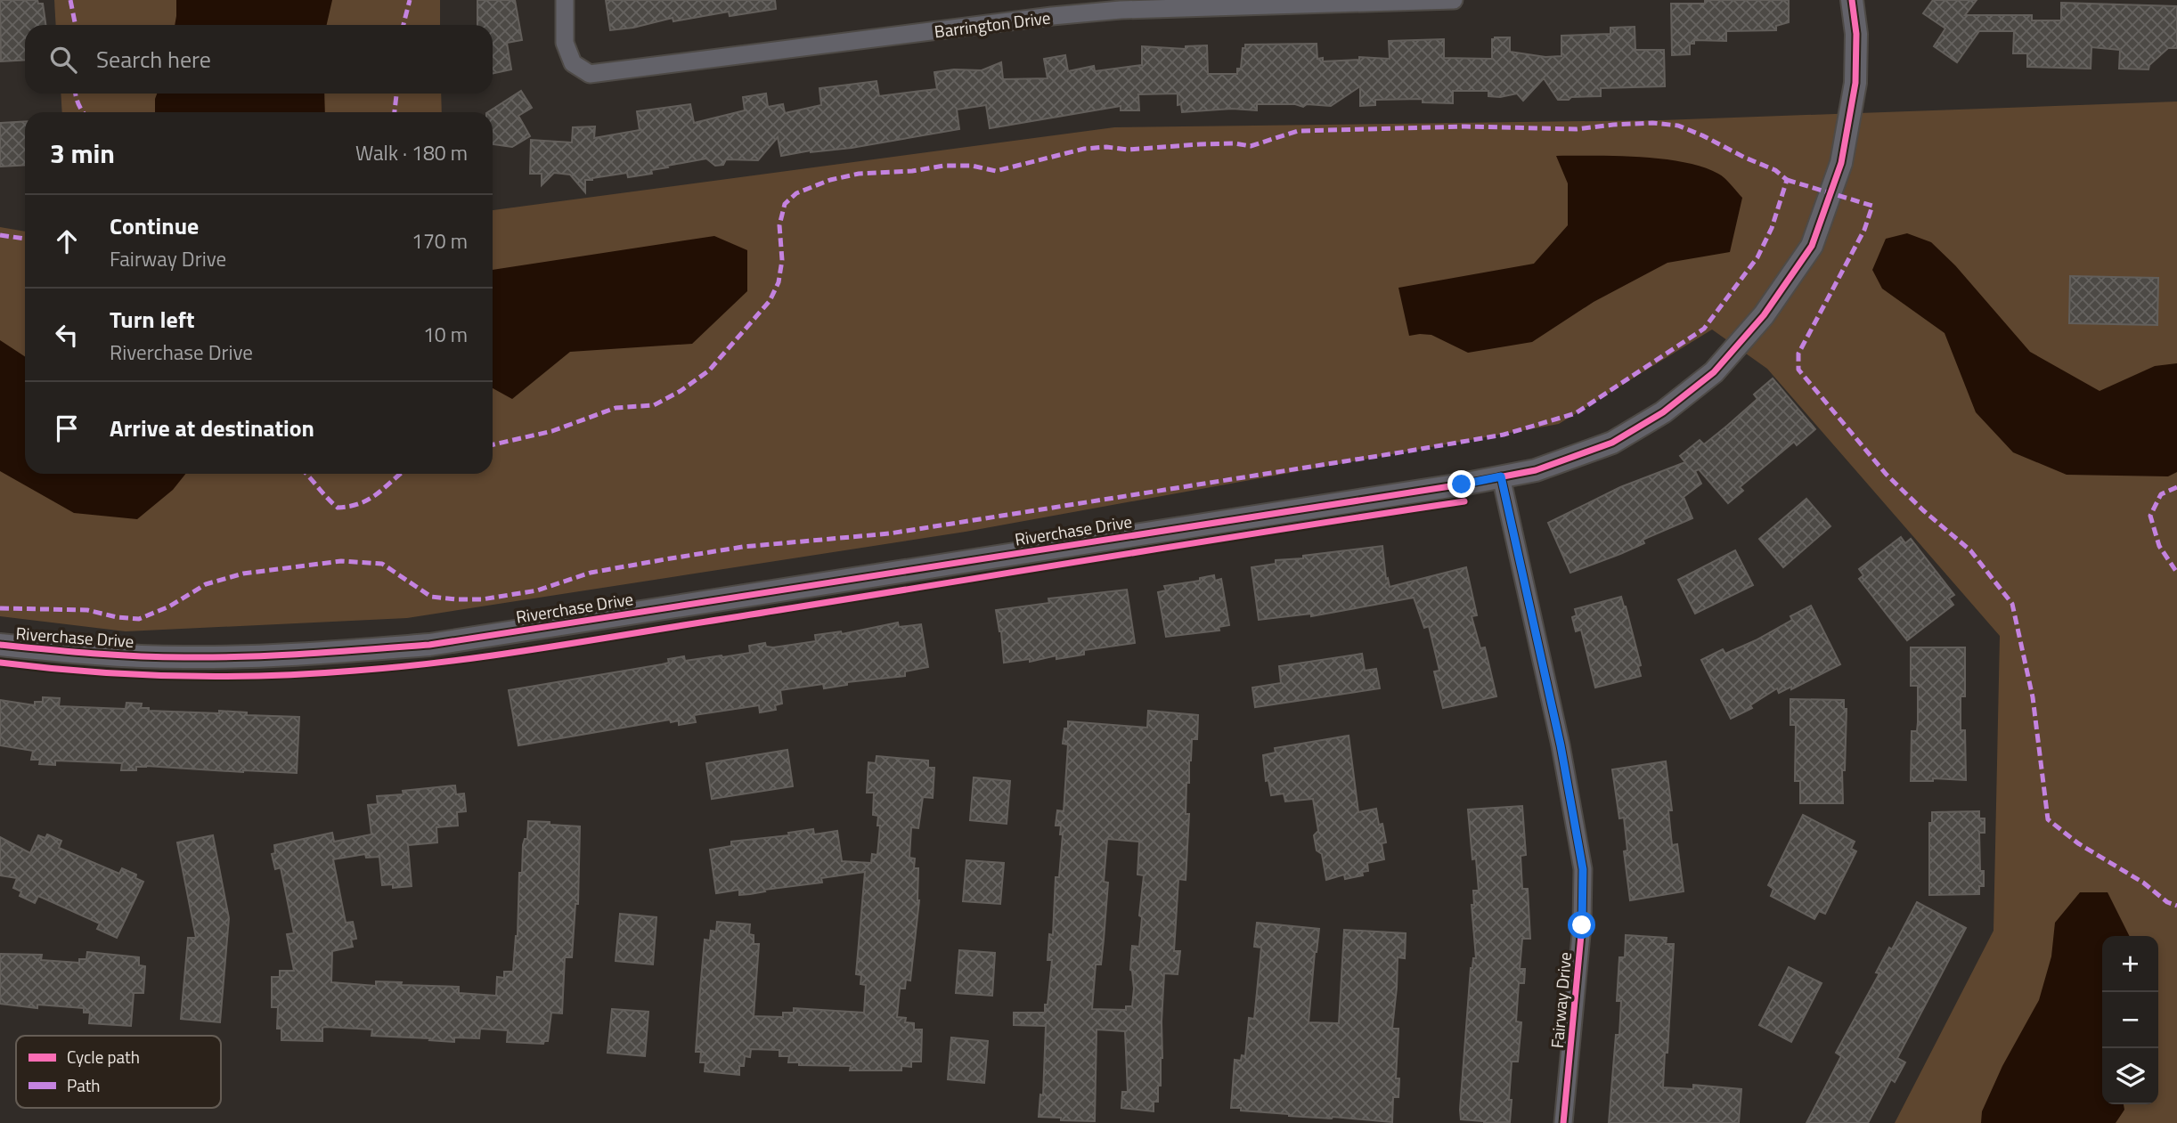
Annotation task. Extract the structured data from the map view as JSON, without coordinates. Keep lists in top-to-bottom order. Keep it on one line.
{"streets":{"street":["Barrington Drive","Riverchase Drive","Fairway Drive"]},"crossings":[["Riverchase Drive","Fairway Drive"]],"legend":["Cycle path","Path"],"page":{"search":"Search here","heading":["3 min","Walk · 180 m"],"list":[["Continue","Fairway Drive","170 m"],["Turn left","Riverchase Drive","10 m"],"Arrive at destination"],"map_buttons":["+","−"]}}
